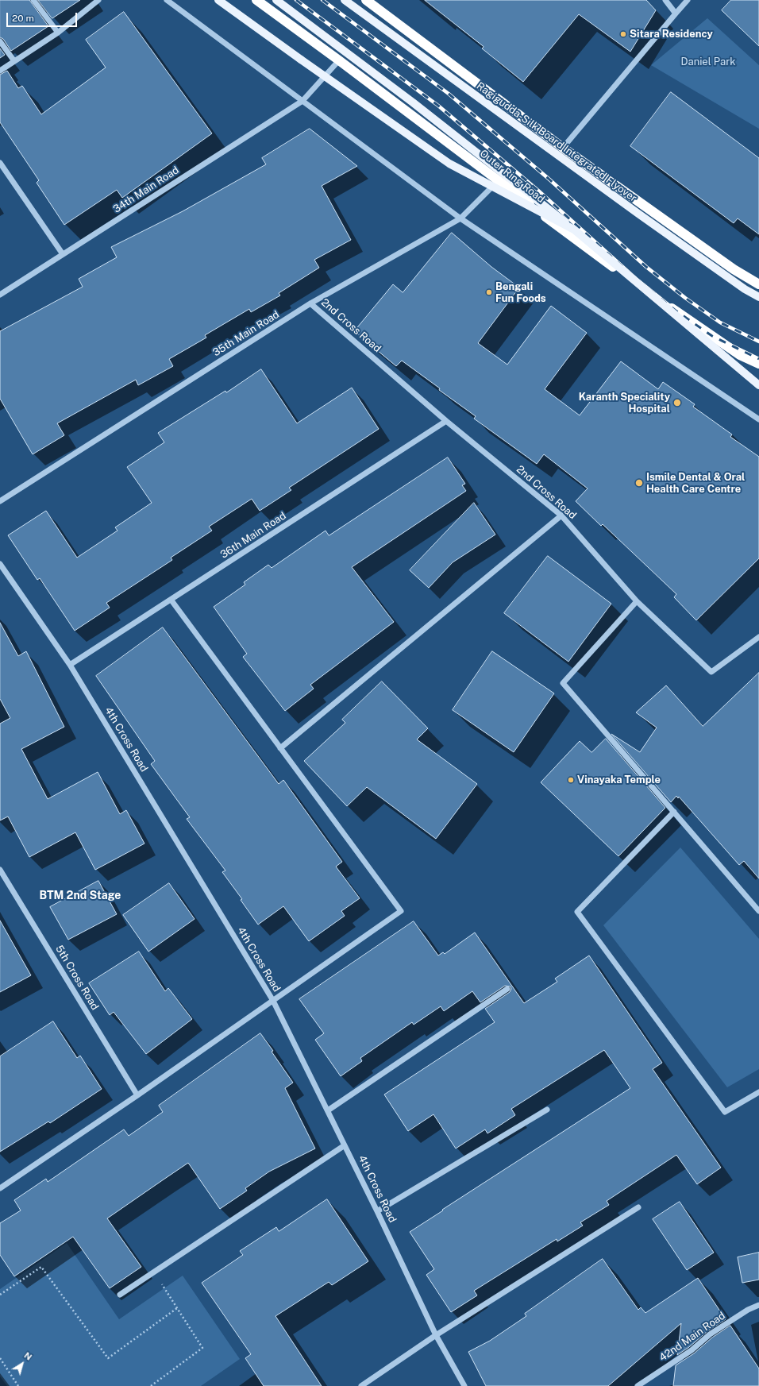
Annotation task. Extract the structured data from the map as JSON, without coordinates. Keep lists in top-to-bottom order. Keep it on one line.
{"streets":{"highway":["Outer Ring Road"],"main road":["Ragigudda-Silk Board Integrated Flyover"],"street":["34th Main Road","2nd Cross Road","35th Main Road","36th Main Road","4th Cross Road","5th Cross Road","42nd Main Road"]},"crossings":[["Outer Ring Road","34th Main Road"],["Outer Ring Road","35th Main Road"],["2nd Cross Road","35th Main Road"],["2nd Cross Road","36th Main Road"],["36th Main Road","4th Cross Road"]],"districts":["BTM 2nd Stage"],"parks":["Daniel Park"],"places":["Sitara Residency","Bengali Fun Foods","Karanth Speciality Hospital","Ismile Dental & Oral Health Care Centre","Vinayaka Temple"],"scale_bar":"20 m","north":"top right"}
